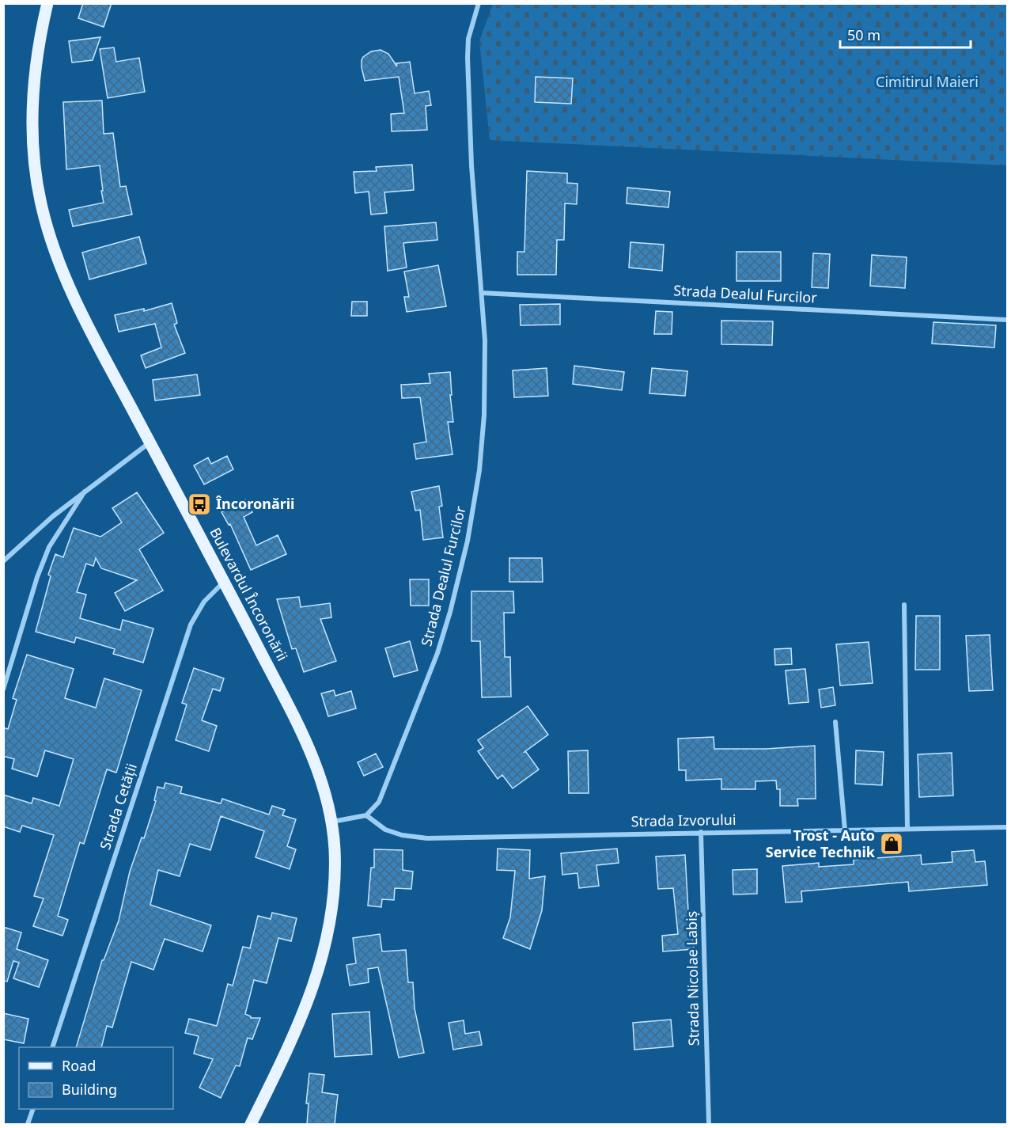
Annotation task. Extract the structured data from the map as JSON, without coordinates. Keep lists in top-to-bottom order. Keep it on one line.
{"streets":{"main road":["Bulevardul Încoronării"],"street":["Strada Dealul Furcilor","Strada Cetății","Strada Izvorului","Strada Nicolae Labiș"]},"crossings":[["Strada Dealul Furcilor","Strada Izvorului"],["Bulevardul Încoronării","Strada Cetății"],["Strada Izvorului","Strada Nicolae Labiș"]],"parks":["Cimitirul Maieri"],"places":{"bus stop":["Încoronării"],"shop":["Trost - Auto Service Technik"]},"legend":["Road","Building"],"scale_bar":"50 m"}
